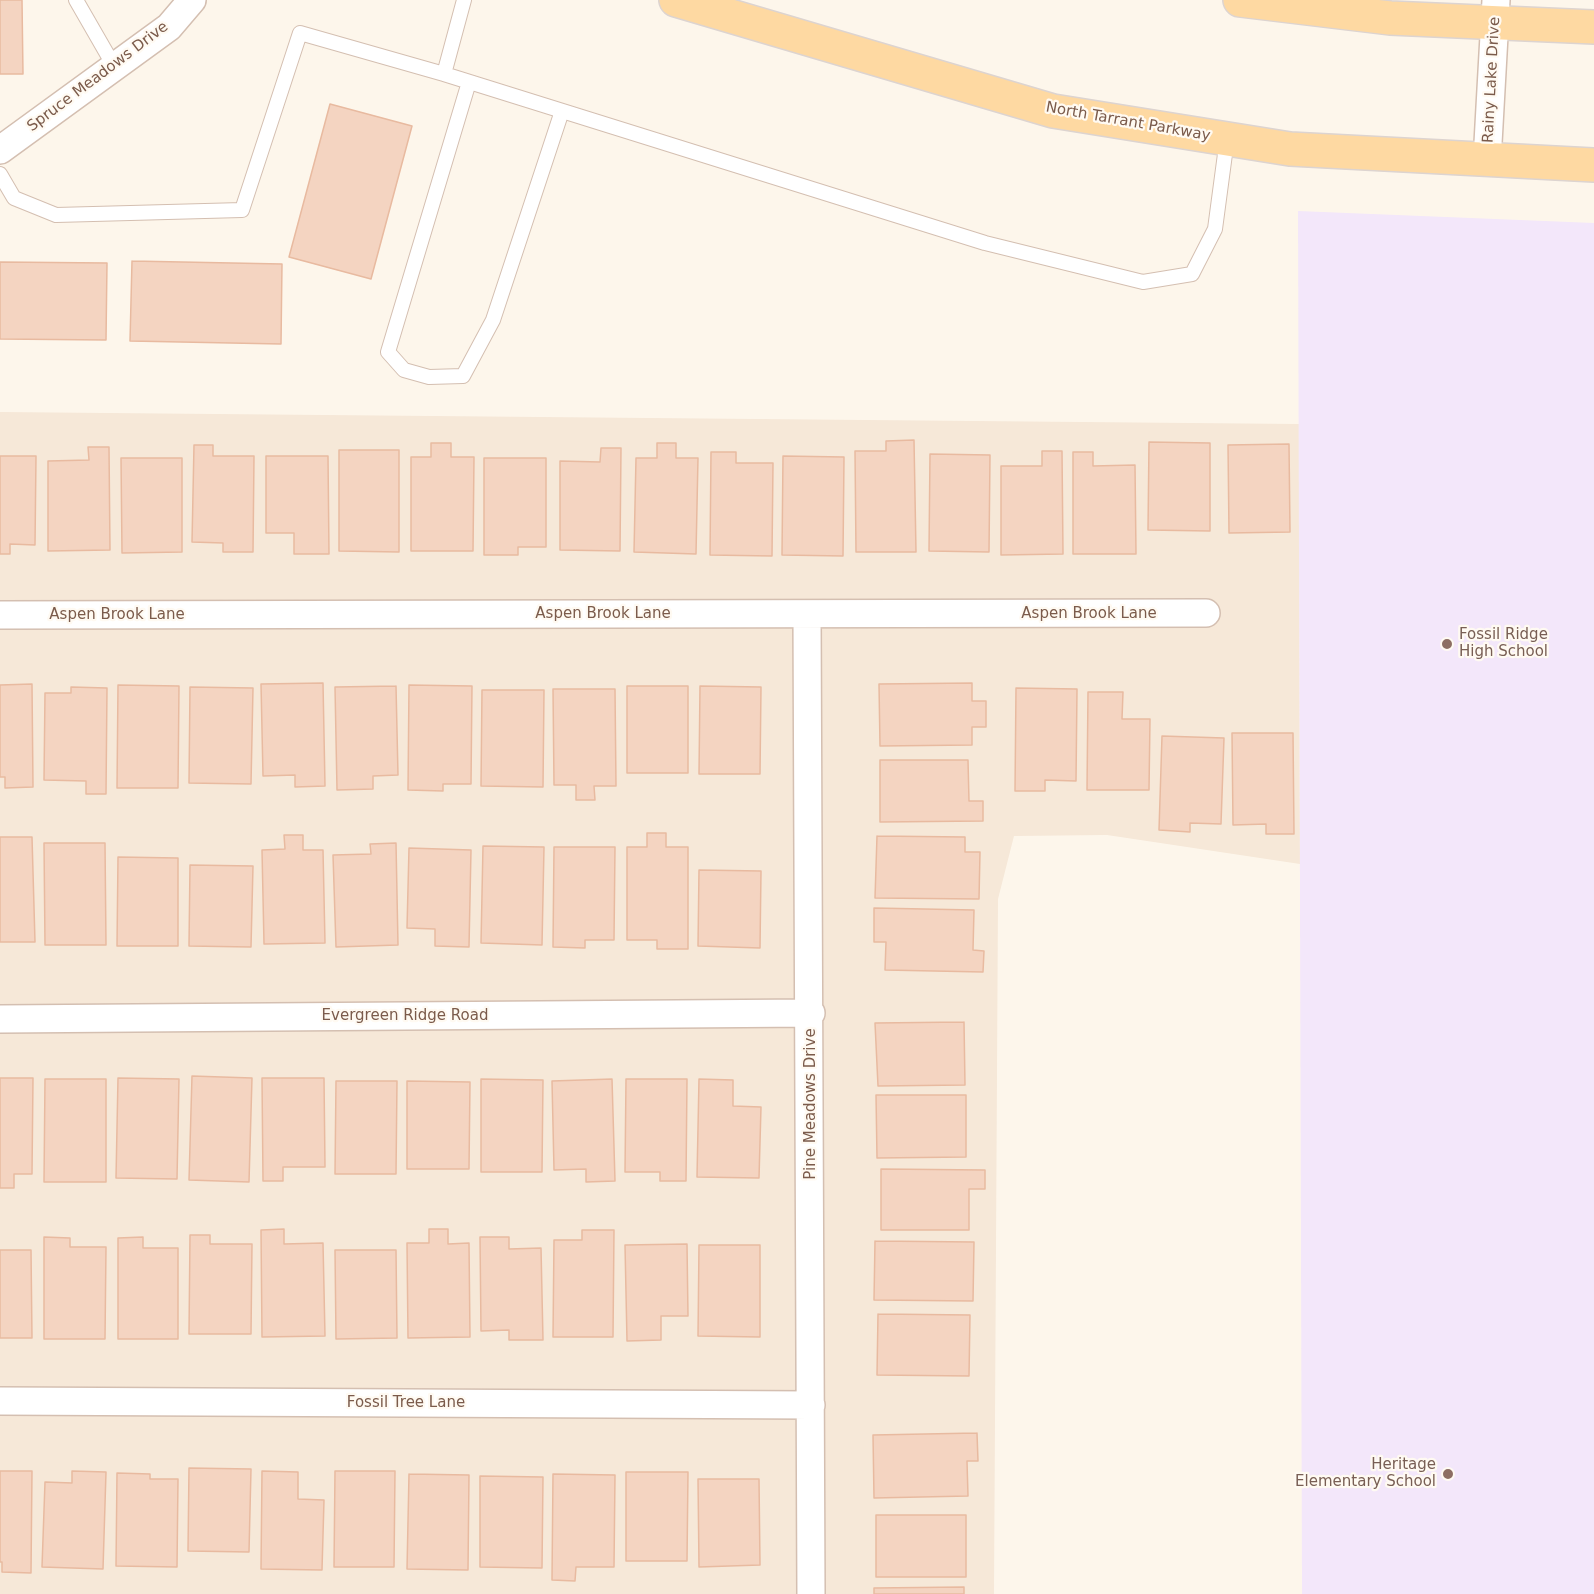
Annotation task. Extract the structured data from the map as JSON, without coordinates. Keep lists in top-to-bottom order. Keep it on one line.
{"streets":{"main road":["North Tarrant Parkway"],"street":["Spruce Meadows Drive","Rainy Lake Drive","Aspen Brook Lane","Evergreen Ridge Road","Pine Meadows Drive","Fossil Tree Lane"]},"crossings":[["Rainy Lake Drive","North Tarrant Parkway"],["Aspen Brook Lane","Pine Meadows Drive"],["Evergreen Ridge Road","Pine Meadows Drive"],["Pine Meadows Drive","Fossil Tree Lane"]],"places":["Fossil Ridge High School","Heritage Elementary School"]}
